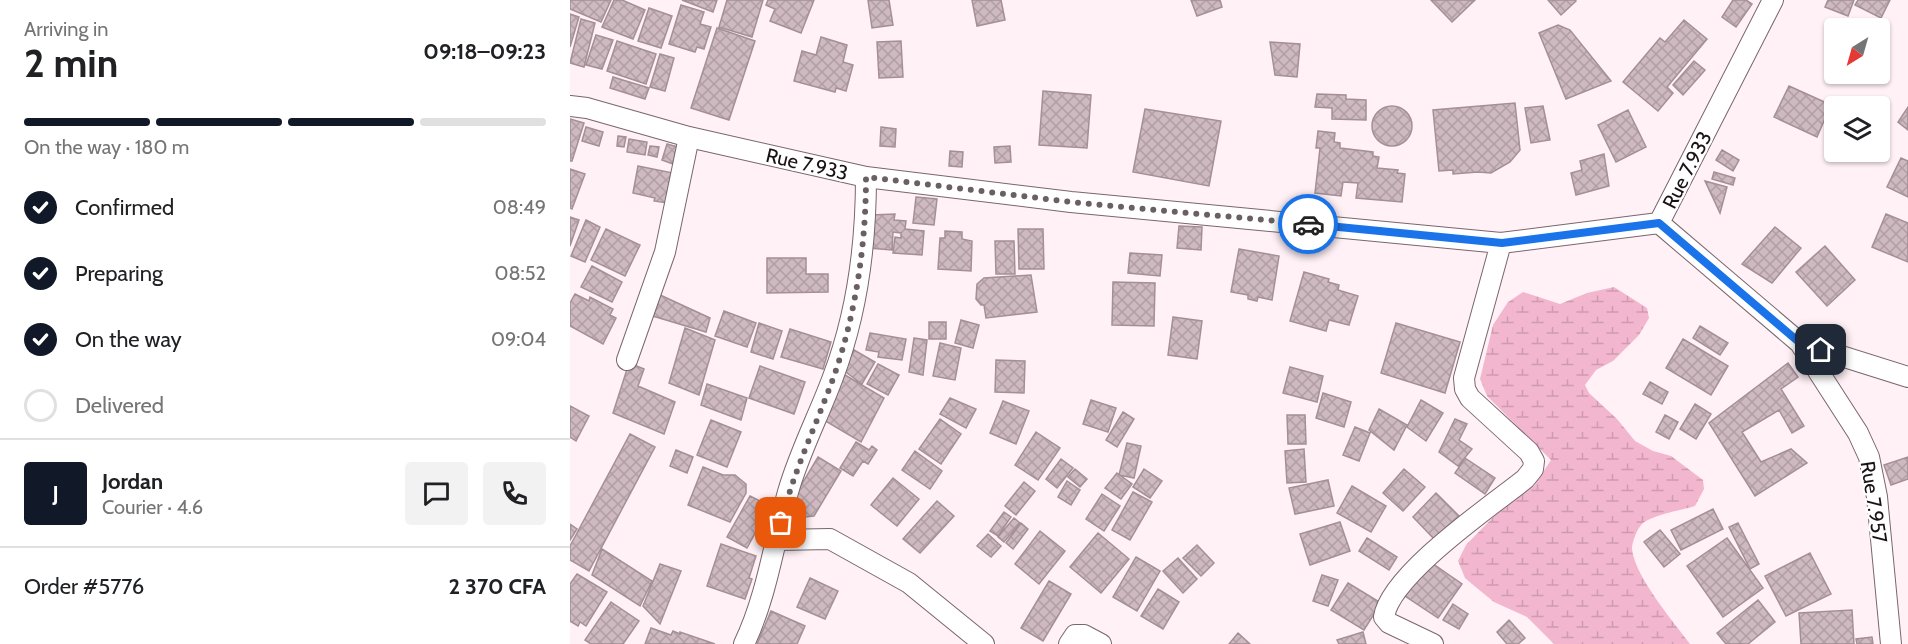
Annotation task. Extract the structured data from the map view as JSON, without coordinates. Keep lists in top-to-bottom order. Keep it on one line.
{"streets":{"street":["Rue 7.933","Rue 7.957"]},"north":"bottom left","page":{"heading":["2 min","Arriving in","09:18–09:23"],"panel":["Jordan","Courier · 4.6","Order #5776","2 370 CFA"],"bar":"On the way · 180 m","list":[["Confirmed","08:49"],["Preparing","08:52"],["On the way","09:04"],"Delivered"],"round":"J"}}
